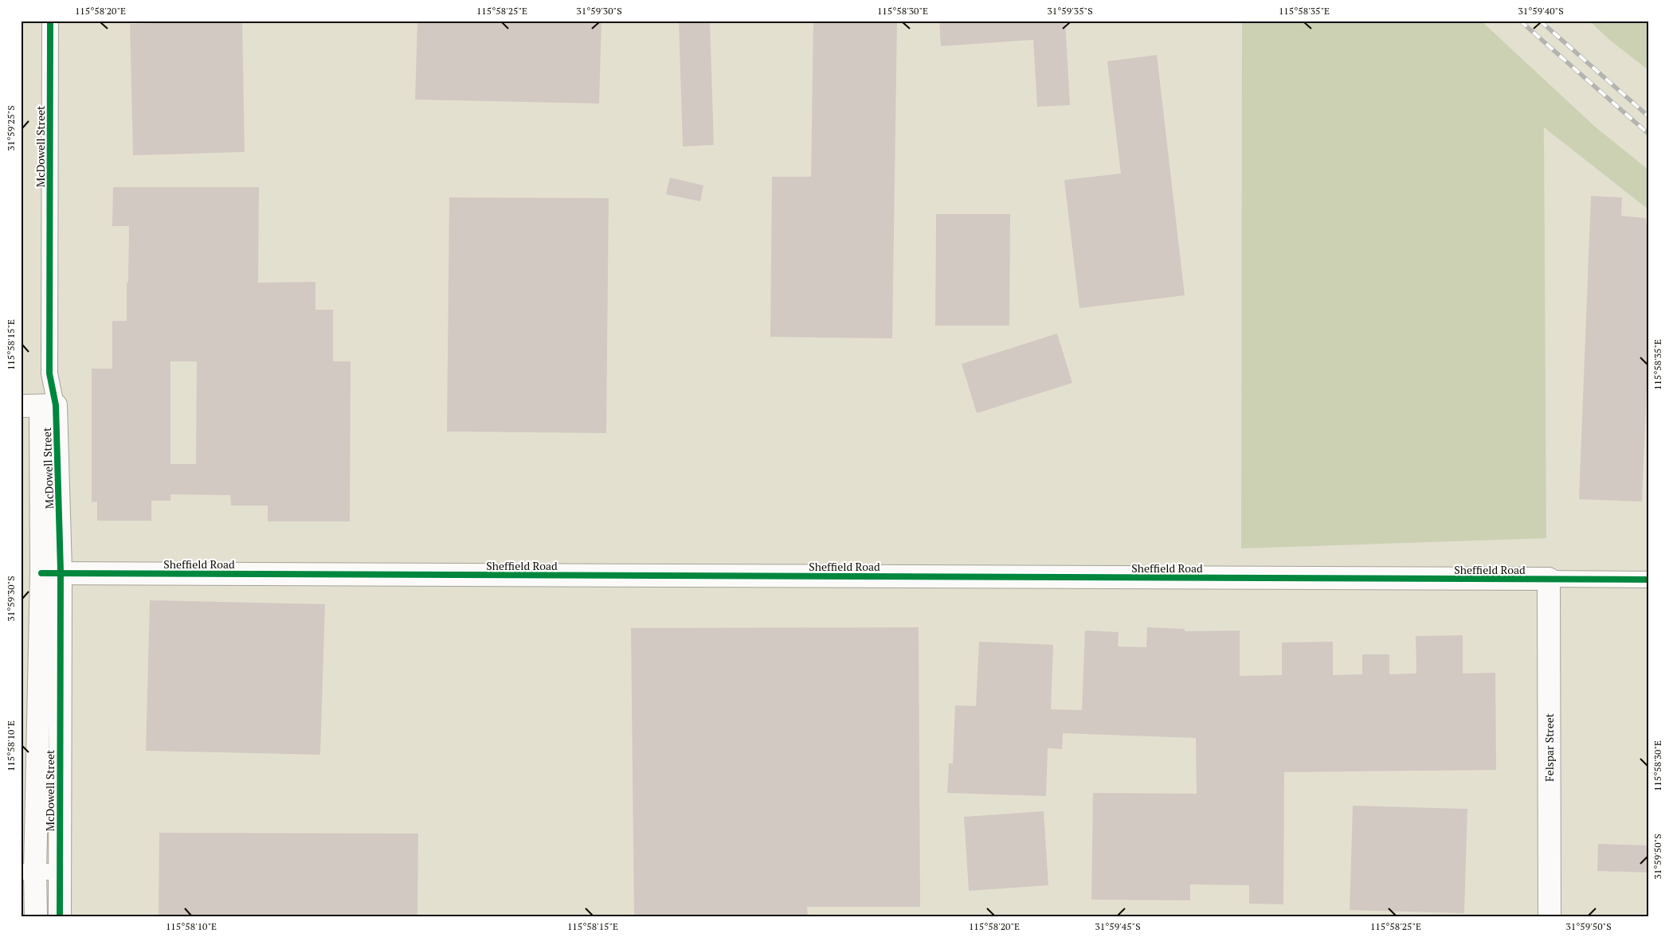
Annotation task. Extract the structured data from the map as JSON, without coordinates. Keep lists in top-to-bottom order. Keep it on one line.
{"streets":{"street":["McDowell Street","Sheffield Road","Felspar Street"]},"crossings":[["McDowell Street","Sheffield Road"],["Sheffield Road","Felspar Street"]],"coordinates":["115°58'20\"E","115°58'25\"E","31°59'30\"S","115°58'30\"E","31°59'35\"S","115°58'35\"E","31°59'40\"S","31°59'25\"S","115°58'15\"E","115°58'10\"E","31°59'50\"S","31°59'45\"S"]}
